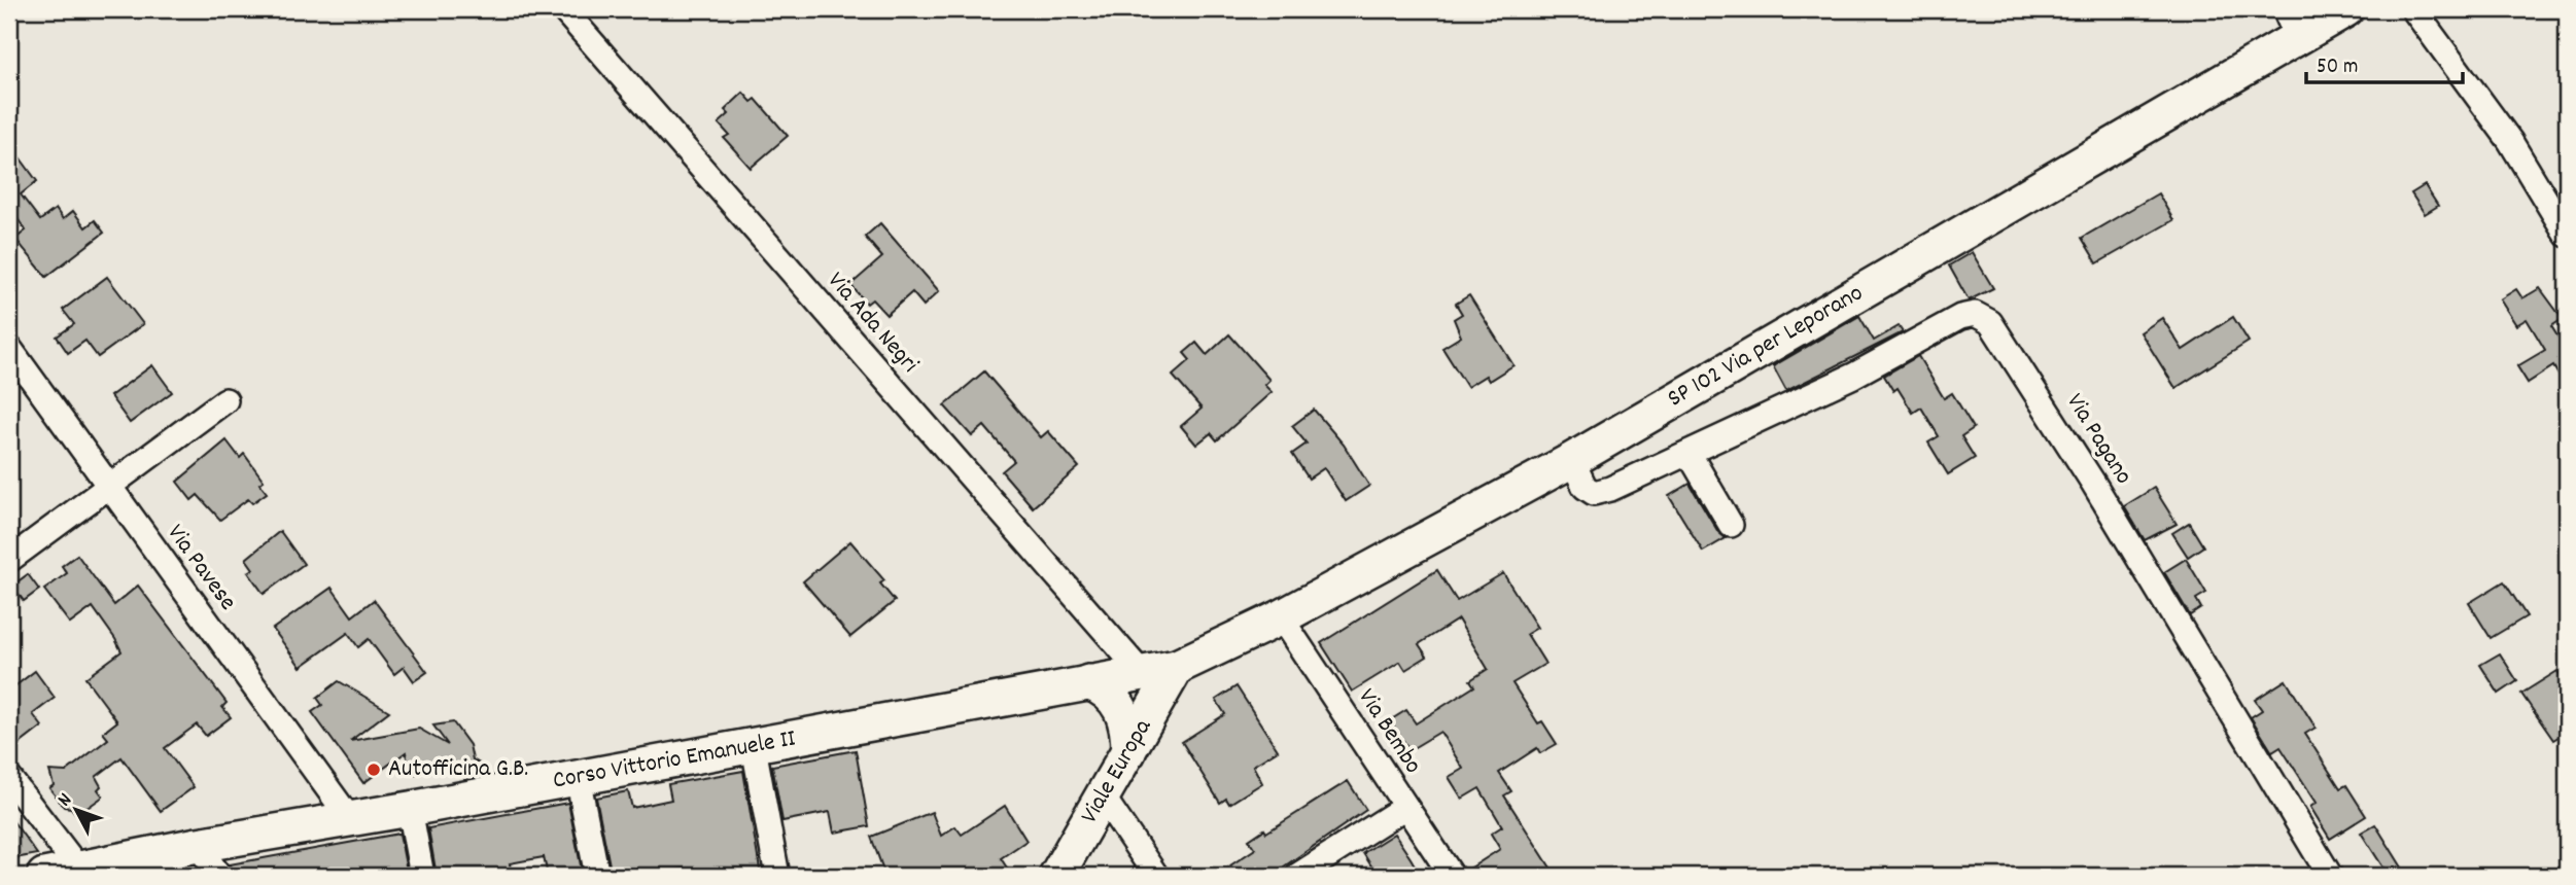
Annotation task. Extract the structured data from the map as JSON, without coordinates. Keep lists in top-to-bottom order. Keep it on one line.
{"streets":{"street":["Via Ada Negri","SP 102 Via per Leporano","Via Pagano","Via Pavese","Via Bembo","Corso Vittorio Emanuele II","Viale Europa"]},"crossings":[["Via Ada Negri","Corso Vittorio Emanuele II"],["SP 102 Via per Leporano","Via Pagano"],["SP 102 Via per Leporano","Via Bembo"],["SP 102 Via per Leporano","Corso Vittorio Emanuele II"],["SP 102 Via per Leporano","Viale Europa"],["Via Pavese","Corso Vittorio Emanuele II"],["Corso Vittorio Emanuele II","Viale Europa"]],"places":["Autofficina G.B."],"scale_bar":"50 m","north":"top left"}
